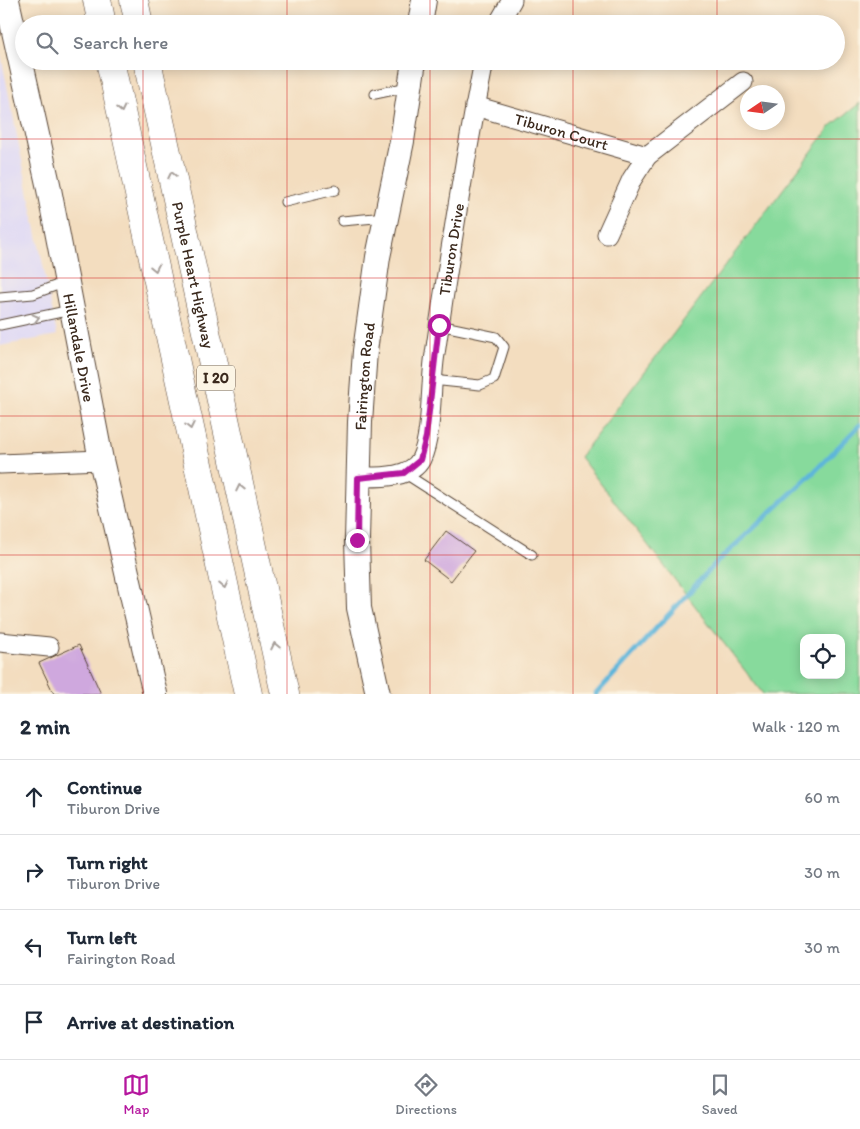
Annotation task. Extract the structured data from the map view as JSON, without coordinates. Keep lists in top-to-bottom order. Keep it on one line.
{"streets":{"highway":["Purple Heart Highway","I 20"],"street":["Tiburon Court","Tiburon Drive","Hillandale Drive","Fairington Road"]},"crossings":[["Tiburon Court","Tiburon Drive"]],"north":"left","page":{"search":"Search here","heading":["2 min","Walk · 120 m"],"list":[["Continue","Tiburon Drive","60 m"],["Turn right","Tiburon Drive","30 m"],["Turn left","Fairington Road","30 m"],"Arrive at destination"],"nav":["Map","Directions","Saved"]}}
